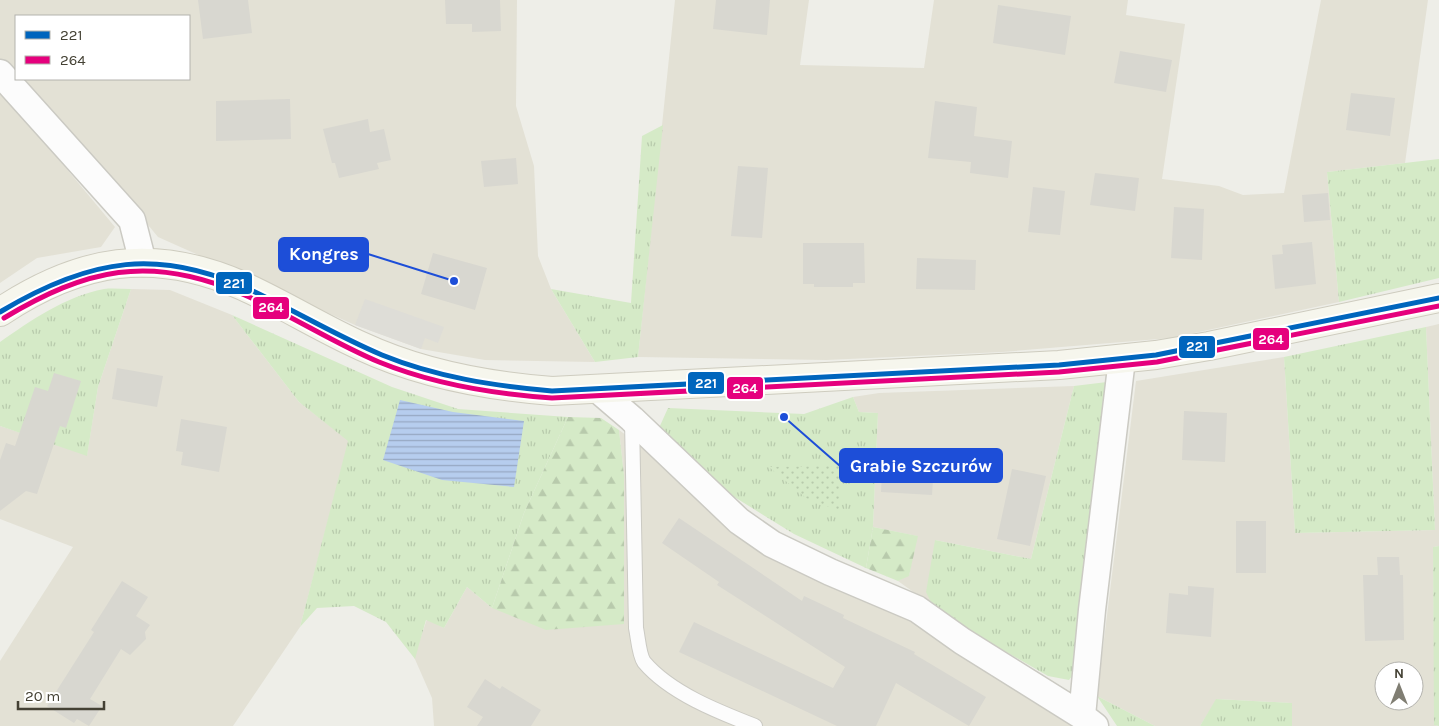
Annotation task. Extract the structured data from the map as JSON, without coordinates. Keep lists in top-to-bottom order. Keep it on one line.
{"places":["Kongres","Grabie Szczurów"],"lines":["transit line 221","transit line 264"],"legend":["221","264"],"scale_bar":"20 m","north":"top"}
